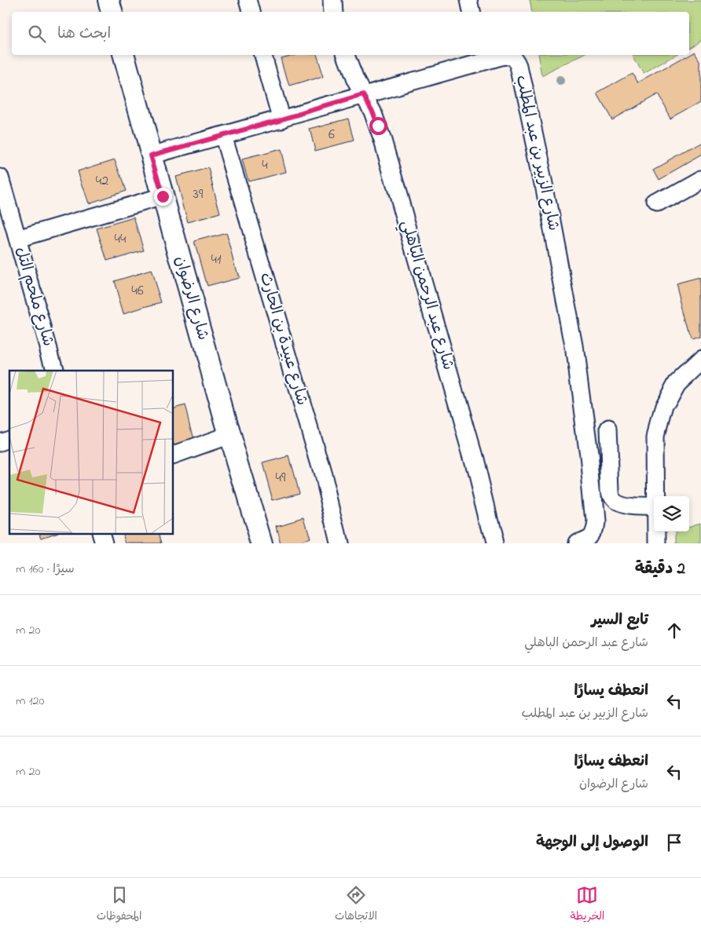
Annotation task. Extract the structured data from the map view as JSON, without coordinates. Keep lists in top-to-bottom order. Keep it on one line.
{"streets":{"main road":["شارع الرضوان"],"street":["شارع الزبير بن عبد المطلب","شارع عبد الرحمن الباهلي","شارع ملحم التل","شارع عبيدة بن الحارث"]},"crossings":[["شارع الزبير بن عبد المطلب","شارع عبد الرحمن الباهلي"],["شارع الزبير بن عبد المطلب","شارع الرضوان"],["شارع الزبير بن عبد المطلب","شارع عبيدة بن الحارث"]],"house_numbers":["6","4","42","39","44","41","46","49"],"page":{"search":"ابحث هنا","heading":["2 دقيقة","سيرًا · 160 m"],"list":[["تابع السير","شارع عبد الرحمن الباهلي","20 m"],["انعطف يسارًا","شارع الزبير بن عبد المطلب","120 m"],["انعطف يسارًا","شارع الرضوان","20 m"],"الوصول إلى الوجهة"],"nav":["الخريطة","الاتجاهات","المحفوظات"]}}
